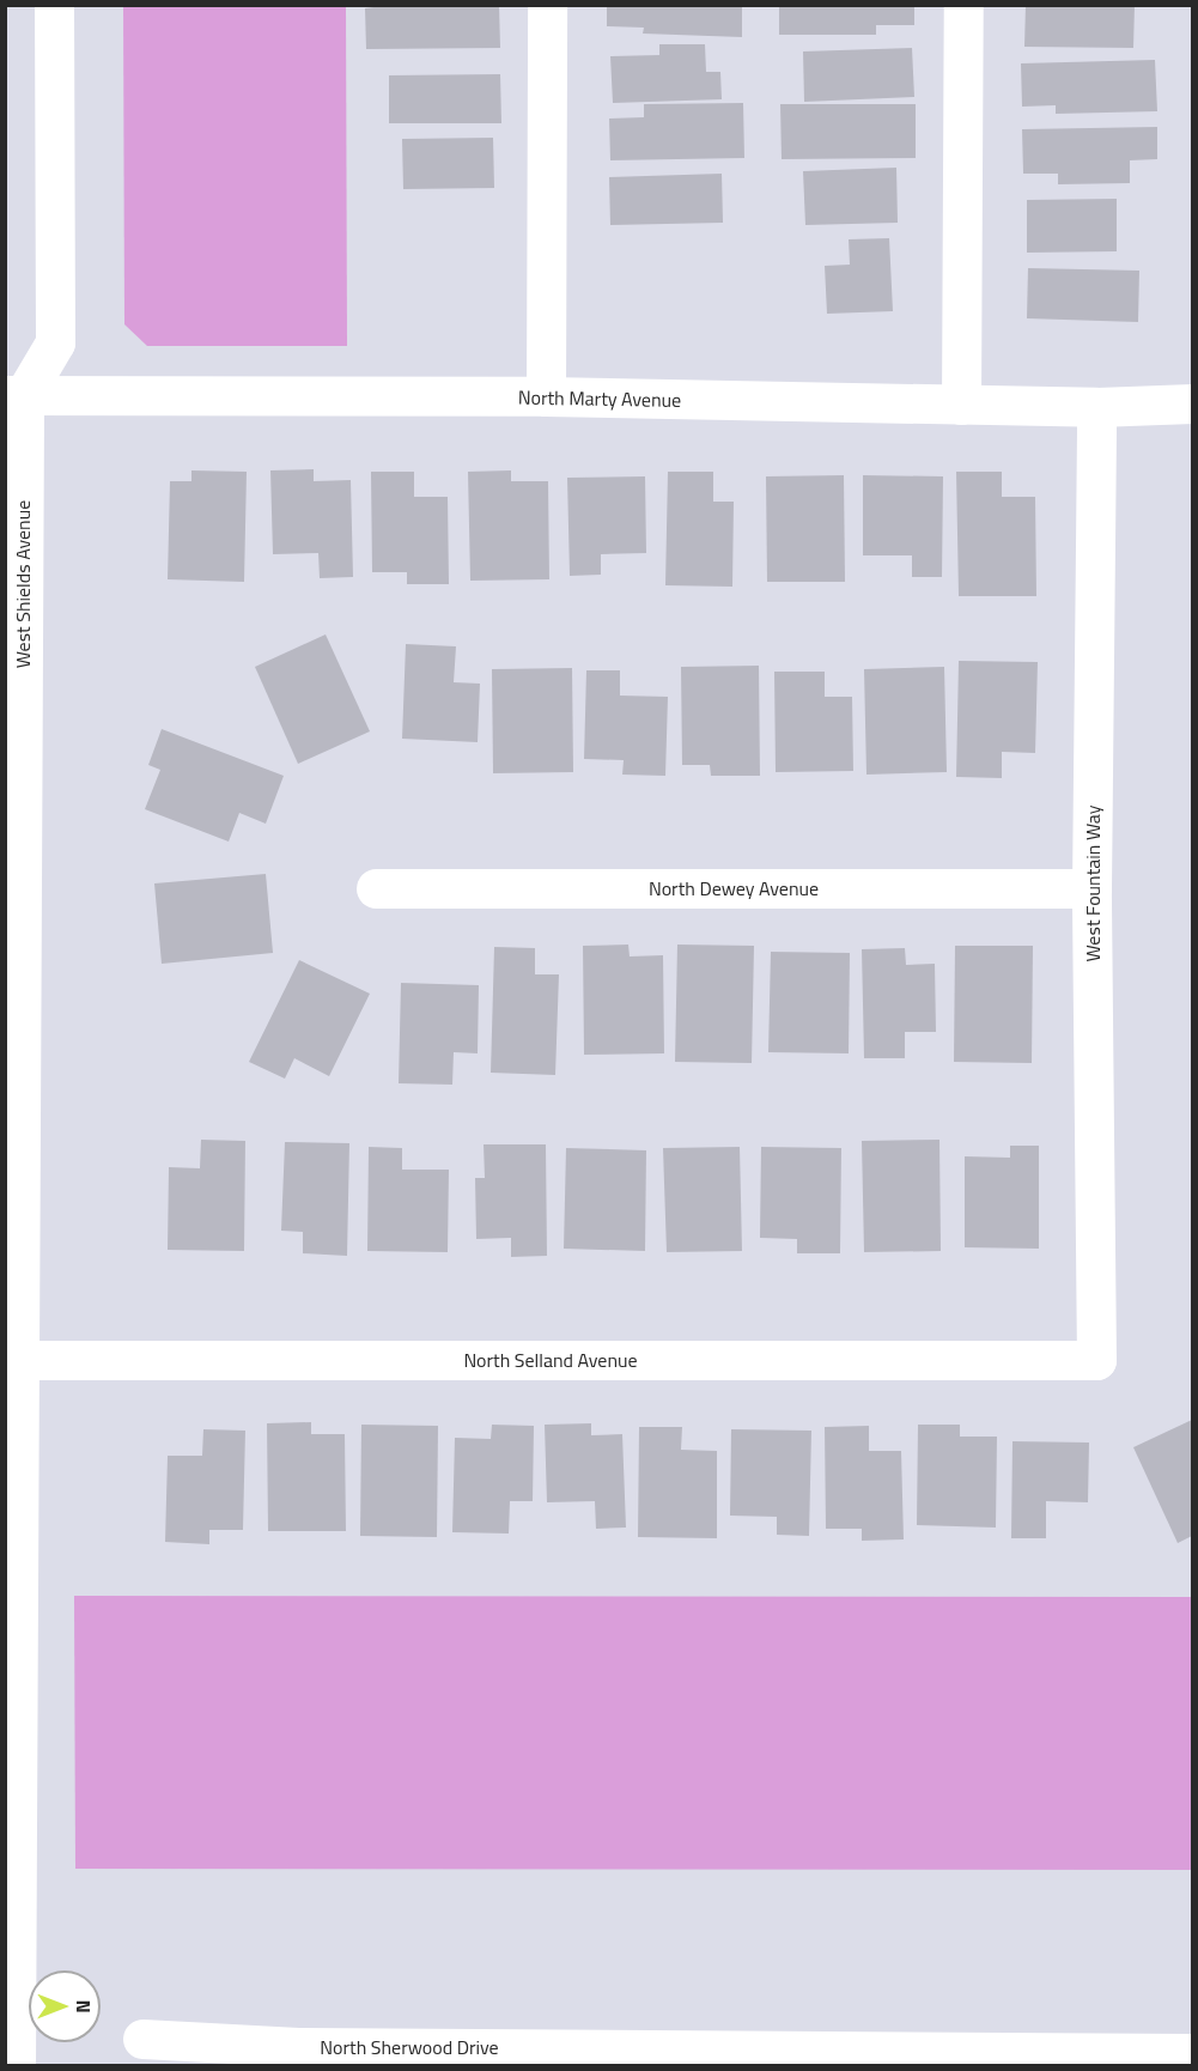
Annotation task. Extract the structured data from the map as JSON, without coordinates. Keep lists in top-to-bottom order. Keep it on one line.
{"streets":{"street":["North Marty Avenue","West Shields Avenue","West Fountain Way","North Dewey Avenue","North Selland Avenue","North Sherwood Drive"]},"crossings":[["North Marty Avenue","West Shields Avenue"],["North Marty Avenue","West Fountain Way"],["West Shields Avenue","North Selland Avenue"],["West Fountain Way","North Dewey Avenue"],["West Fountain Way","North Selland Avenue"]],"north":"right"}
